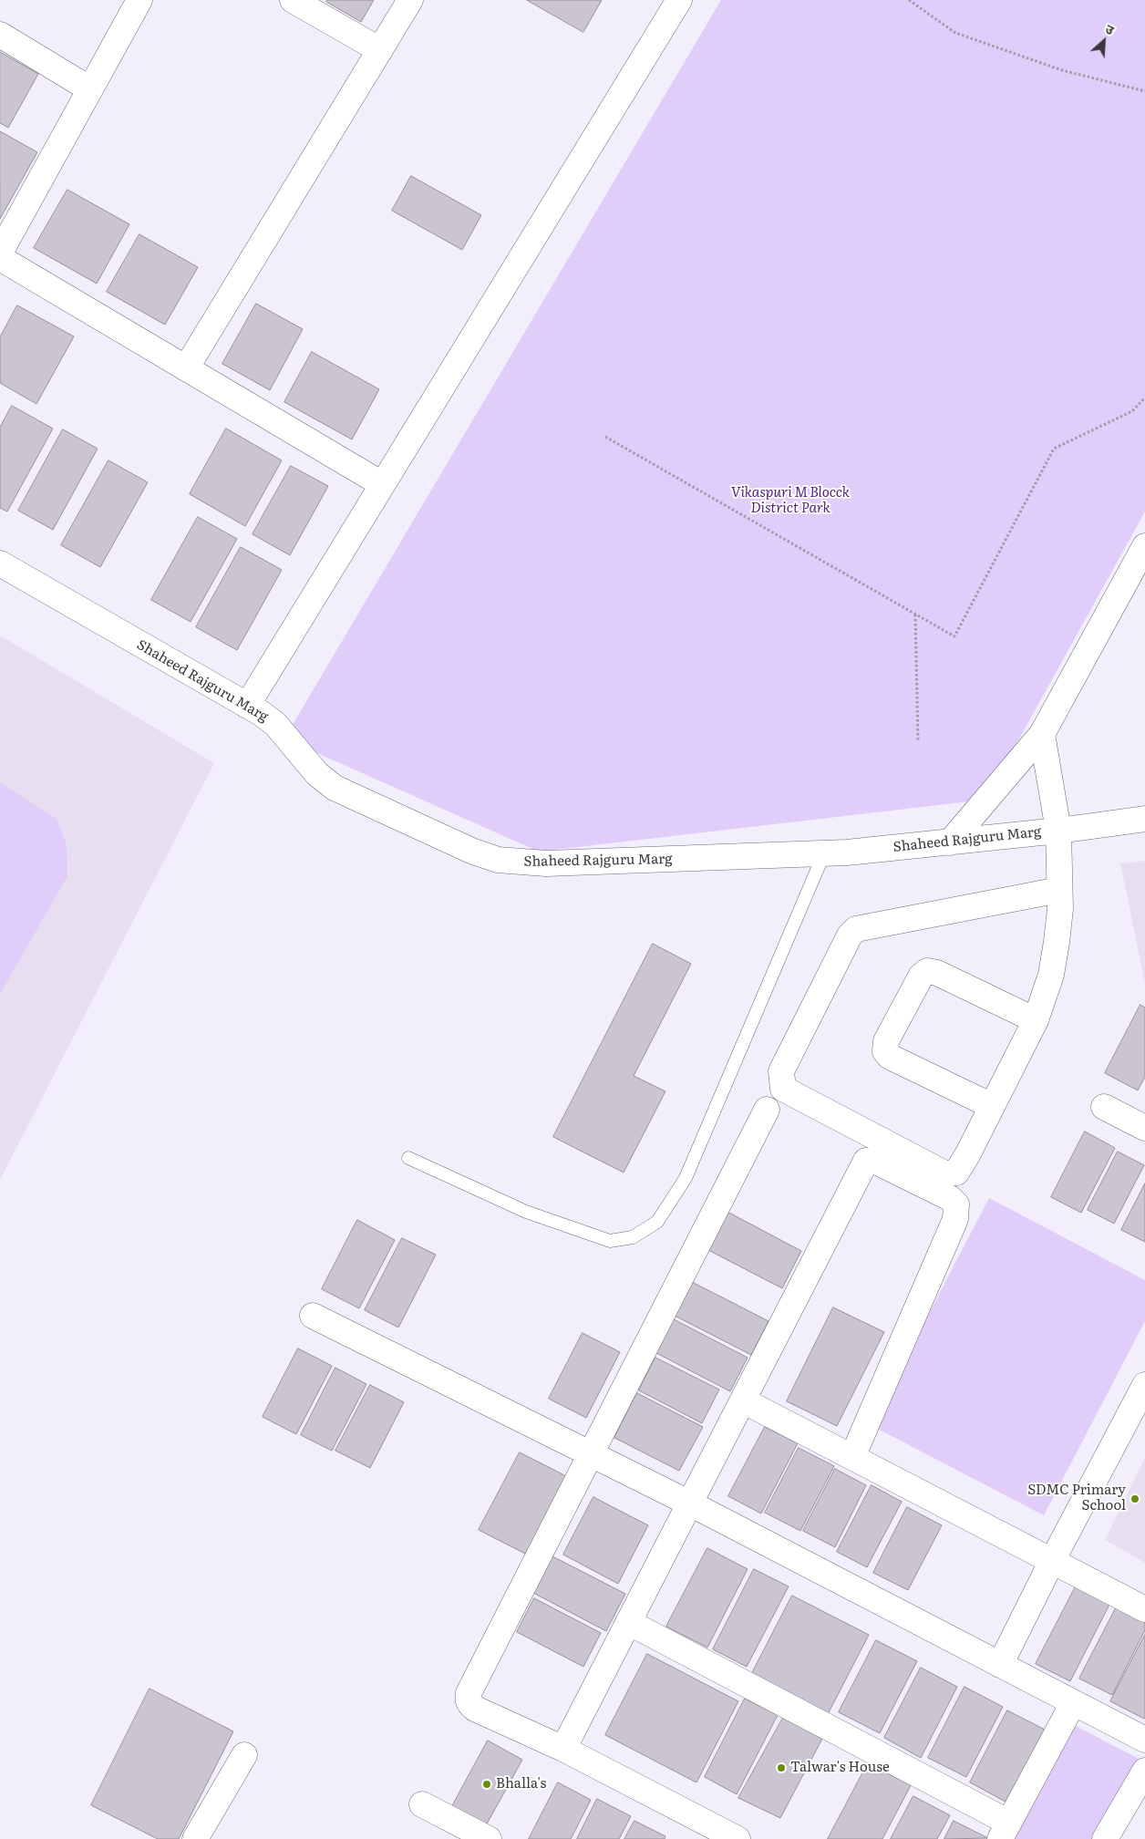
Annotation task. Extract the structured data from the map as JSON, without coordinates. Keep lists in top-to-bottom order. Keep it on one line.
{"streets":{"street":["Shaheed Rajguru Marg"]},"parks":["Vikaspuri M Blocck District Park"],"places":["SDMC Primary School","Talwar's House","Bhalla's"],"north":"top right"}
